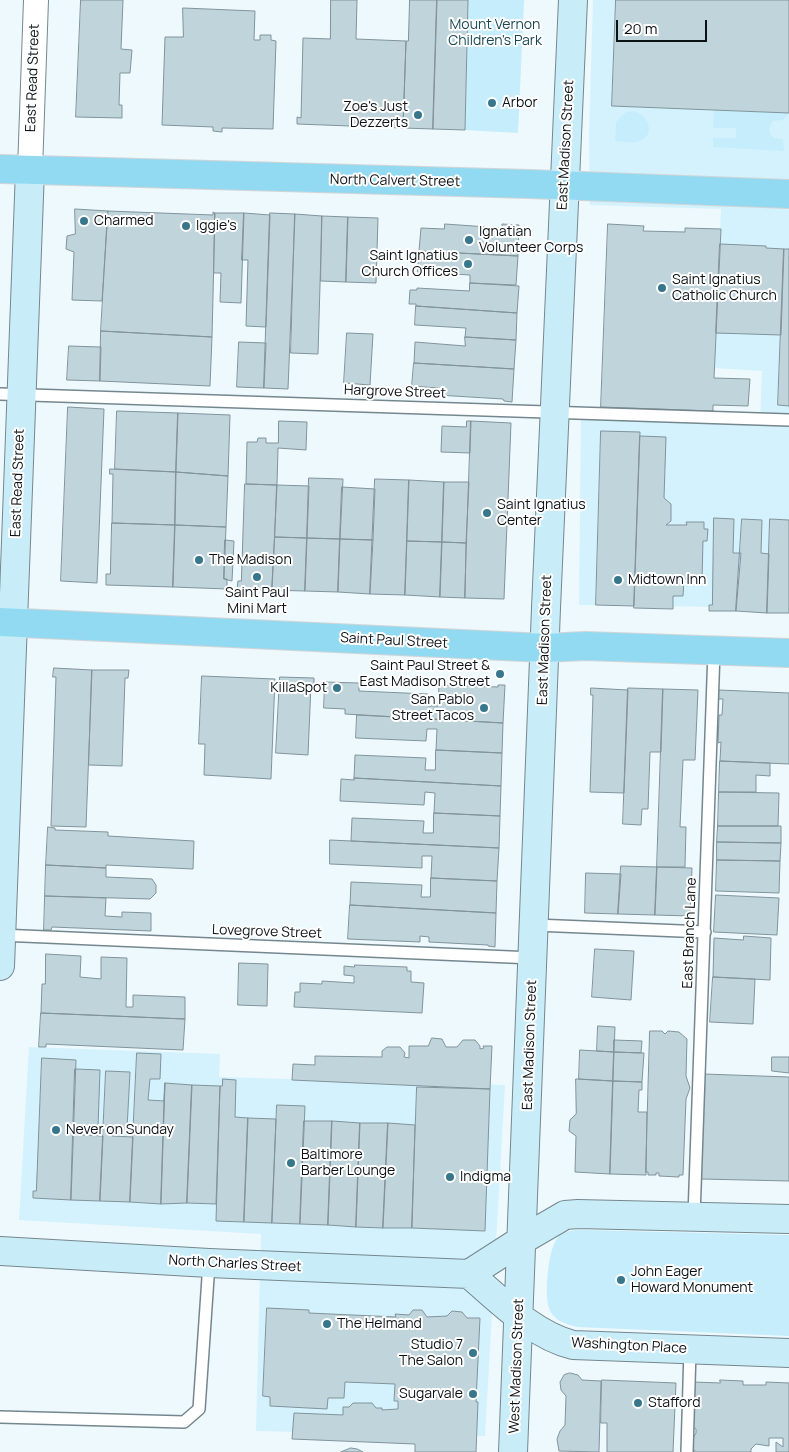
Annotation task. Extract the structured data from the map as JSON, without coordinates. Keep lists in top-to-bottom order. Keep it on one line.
{"streets":{"main road":["East Read Street","East Madison Street","North Calvert Street","Saint Paul Street","North Charles Street","Washington Place","West Madison Street"],"lane":["Hargrove Street","Lovegrove Street","East Branch Lane"]},"crossings":[["East Read Street","North Calvert Street"],["East Read Street","Hargrove Street"],["East Read Street","Saint Paul Street"],["East Read Street","Lovegrove Street"],["East Madison Street","North Calvert Street"],["East Madison Street","Hargrove Street"],["East Madison Street","Saint Paul Street"],["East Madison Street","Lovegrove Street"],["East Madison Street","West Madison Street"],["Saint Paul Street","East Branch Lane"],["North Charles Street","Washington Place"],["Washington Place","West Madison Street"]],"parks":["Mount Vernon Children's Park"],"places":["Arbor","Zoe's Just Dezzerts","Charmed","Iggie's","Ignatian Volunteer Corps","Saint Ignatius Church Offices","Saint Ignatius Catholic Church","Saint Ignatius Center","The Madison","Saint Paul Mini Mart","Midtown Inn","Saint Paul Street & East Madison Street","KillaSpot","San Pablo Street Tacos","Never on Sunday","Baltimore Barber Lounge","Indigma","John Eager Howard Monument","The Helmand","Studio 7 The Salon","Sugarvale","Stafford"],"scale_bar":"20 m"}
